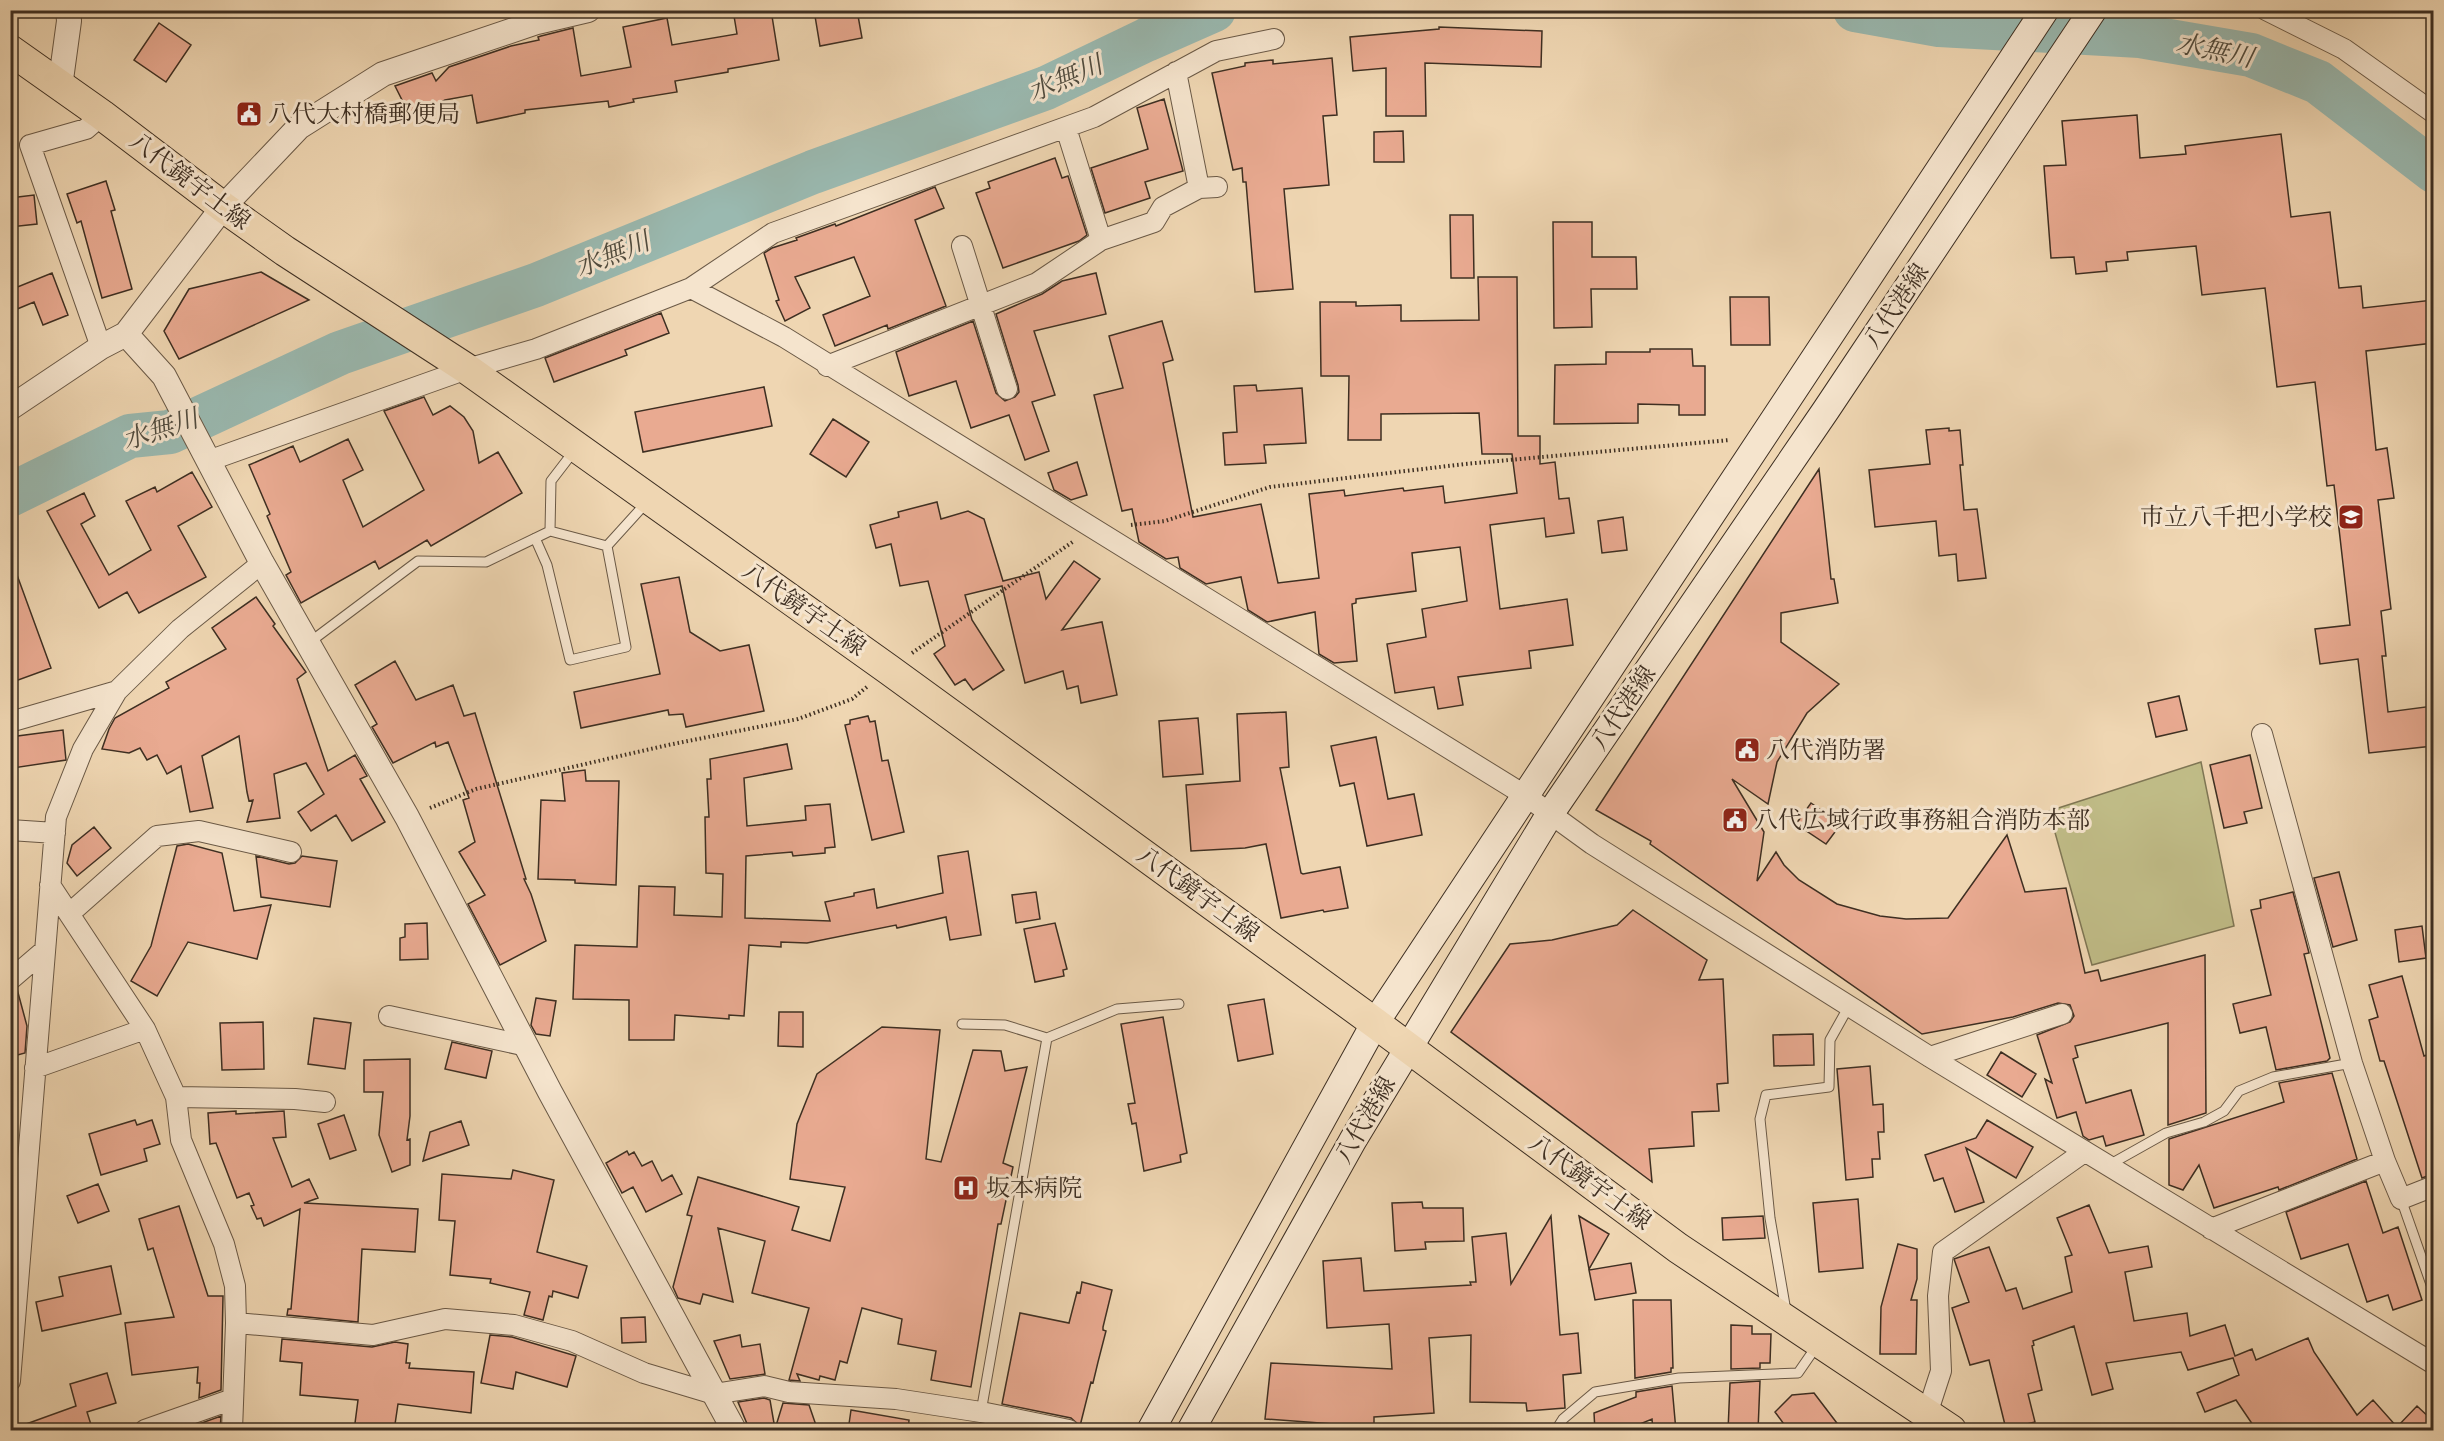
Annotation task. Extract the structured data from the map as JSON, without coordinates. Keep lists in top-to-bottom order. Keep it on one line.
{"streets":{"main road":["八代鏡宇土線","八代港線"]},"crossings":[["八代鏡宇土線","八代港線"]],"water":["水無川"],"places":{"public building":["八代大村橋郵便局","八代消防署","八代広域行政事務組合消防本部"],"school or university":["市立八千把小学校"],"hospital":["坂本病院"]}}
